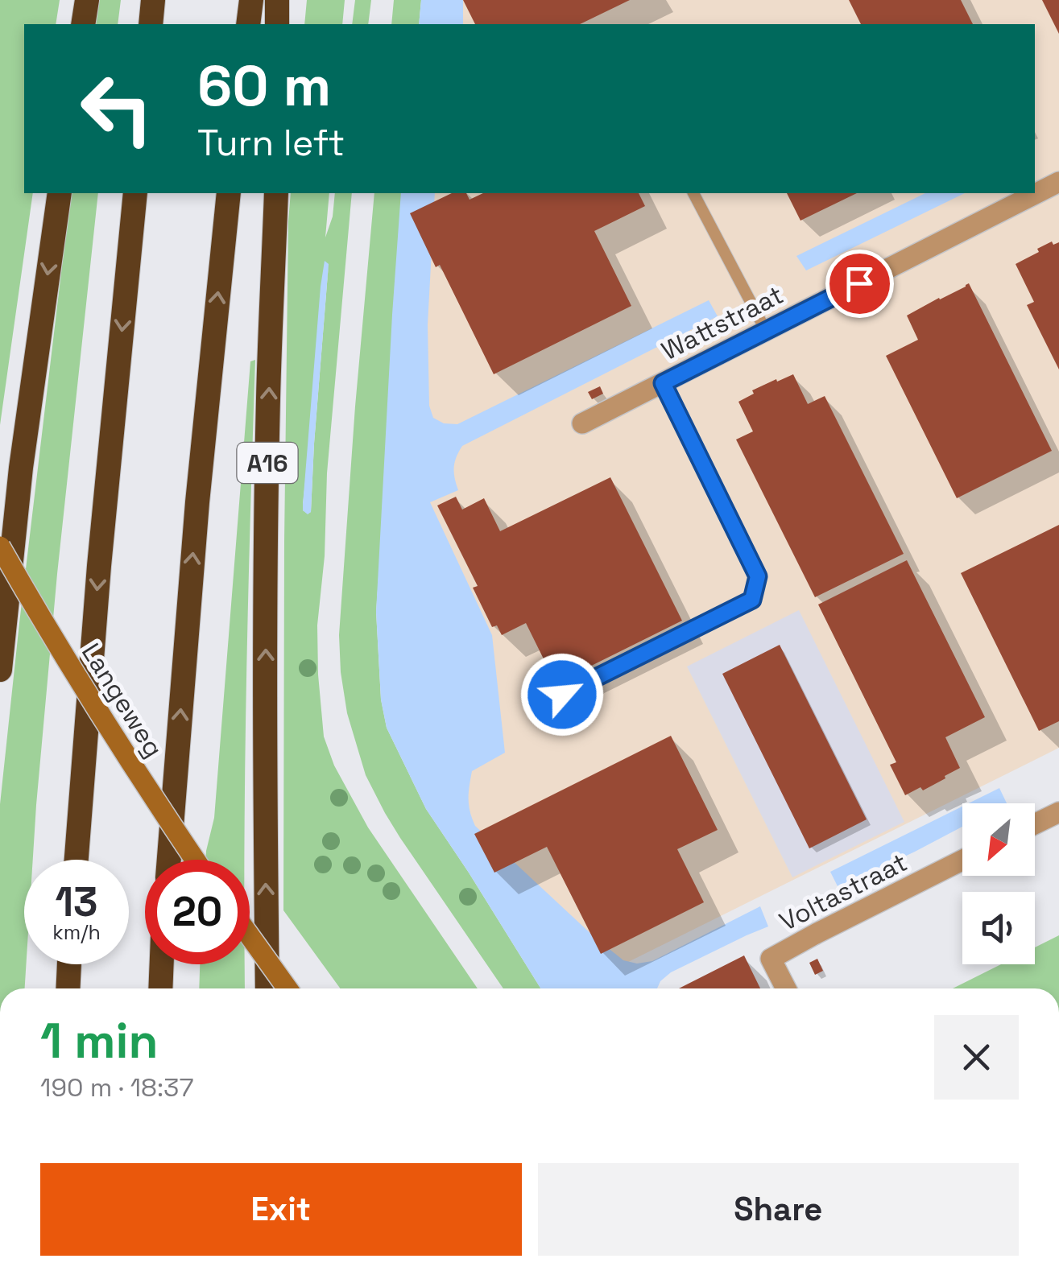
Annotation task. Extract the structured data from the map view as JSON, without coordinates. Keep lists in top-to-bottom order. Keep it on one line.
{"streets":{"highway":["A16"],"main road":["Langeweg"],"street":["Wattstraat","Voltastraat"]},"north":"bottom left","page":{"turn":["60 m","Turn left"],"speed":"13 km/h","limit":"20","heading":["1 min","190 m · 18:37"],"buttons":["Exit","Share"]}}
